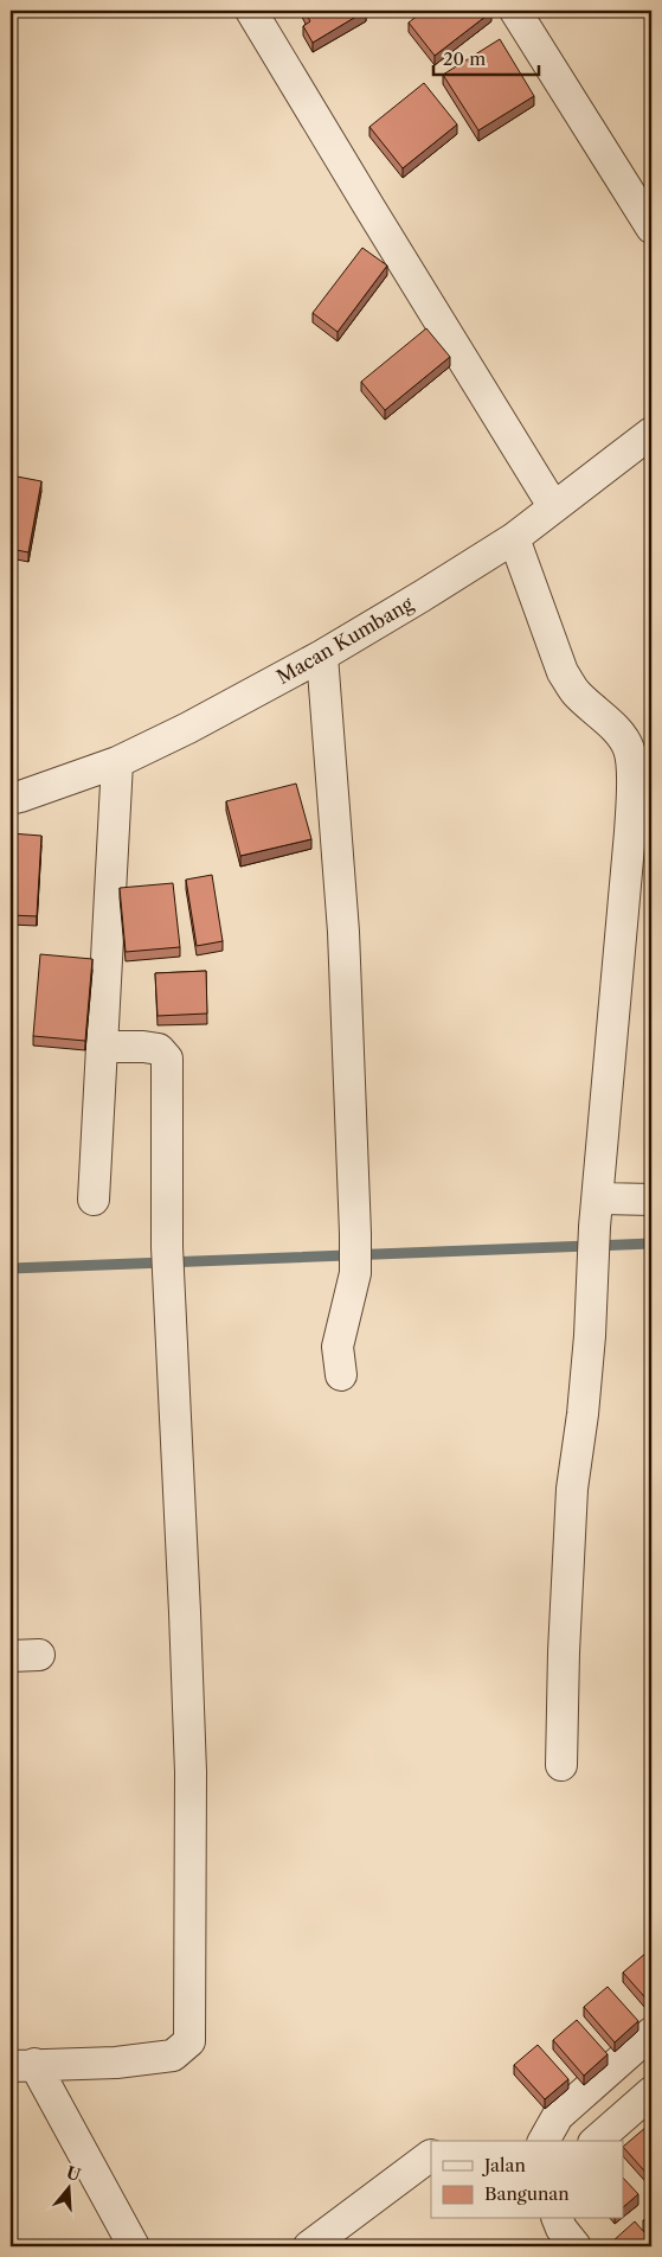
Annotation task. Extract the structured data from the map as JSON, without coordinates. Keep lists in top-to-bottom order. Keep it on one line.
{"streets":{"street":["Macan Kumbang"]},"legend":["Jalan","Bangunan"],"scale_bar":"20 m","north":"top"}
